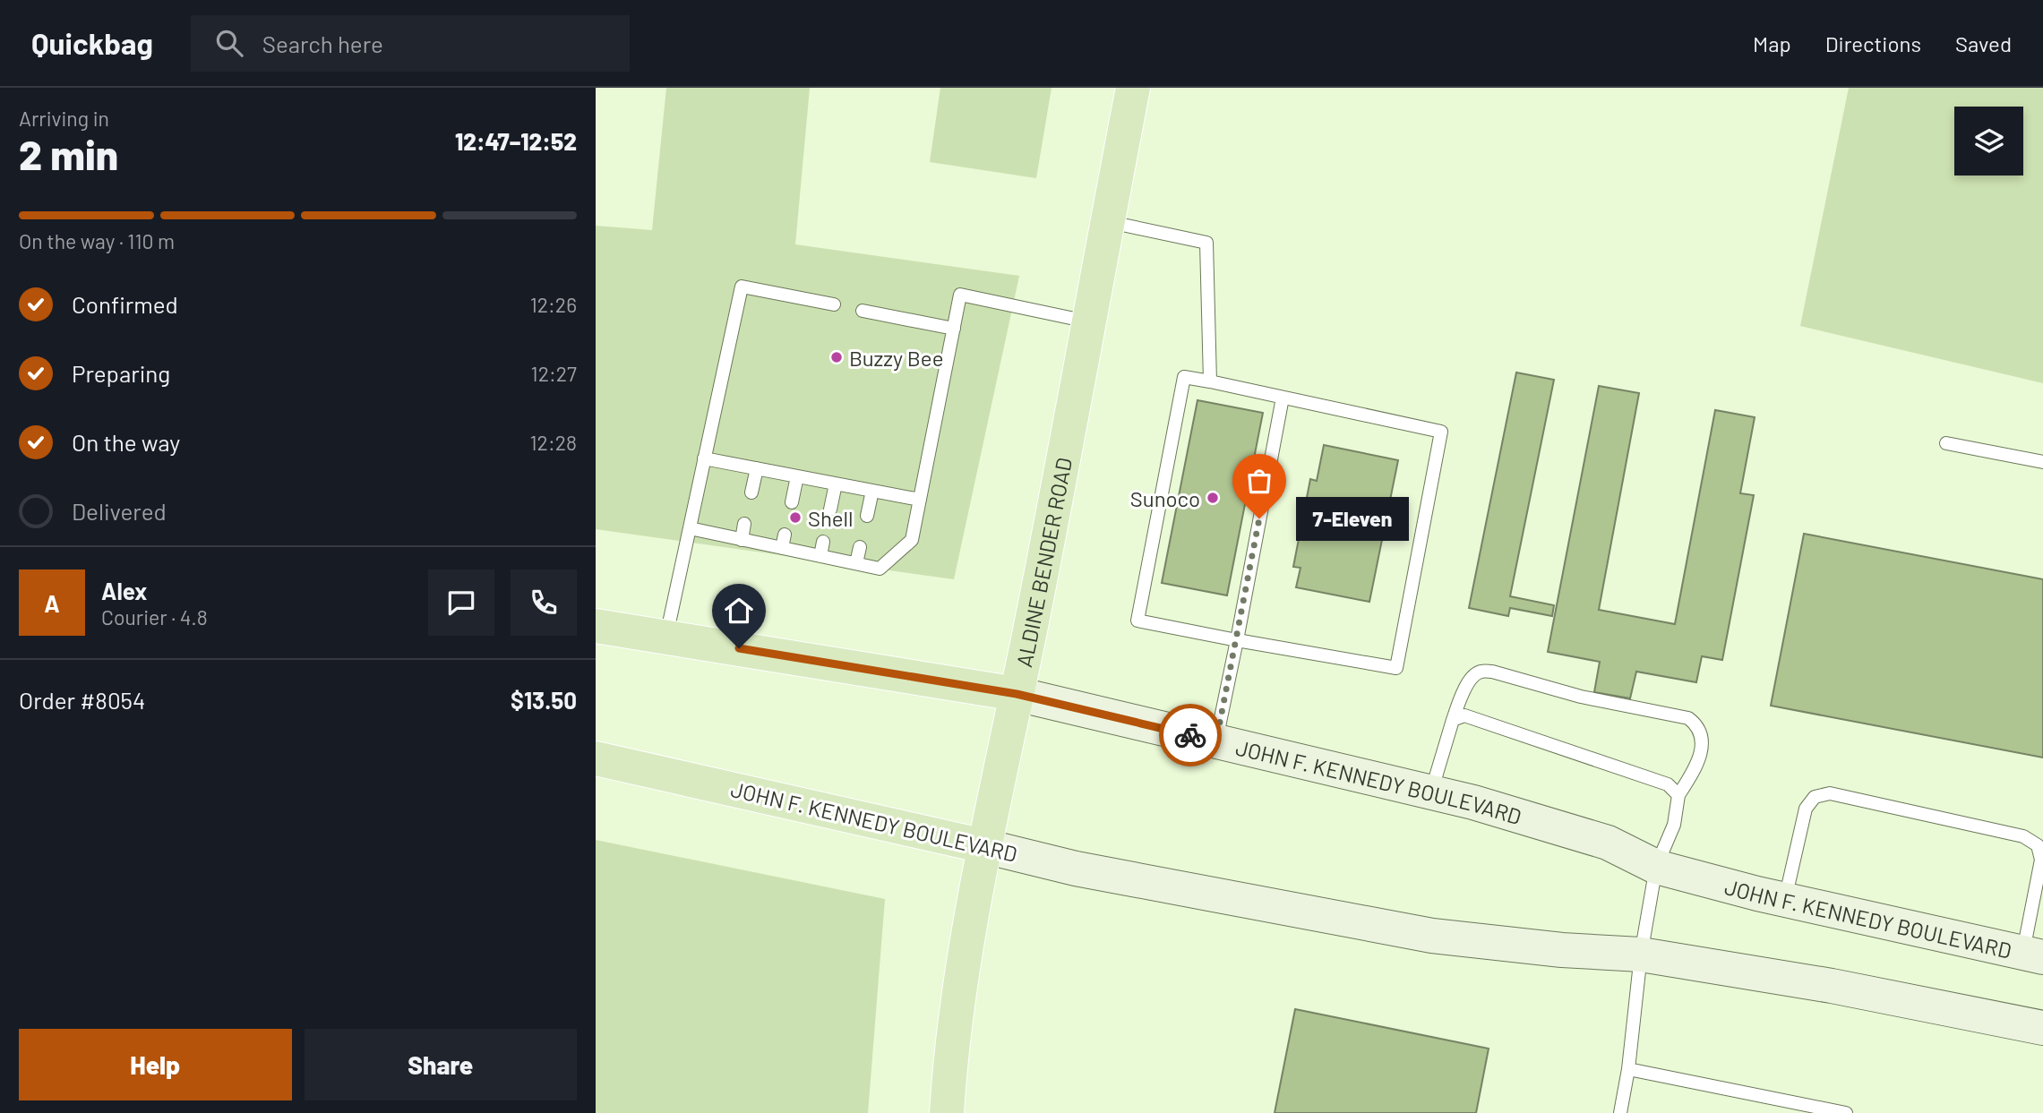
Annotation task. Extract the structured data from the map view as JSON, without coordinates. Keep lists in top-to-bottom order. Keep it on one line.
{"streets":{"main road":["ALDINE BENDER ROAD","JOHN F. KENNEDY BOULEVARD"]},"crossings":[["ALDINE BENDER ROAD","JOHN F. KENNEDY BOULEVARD"]],"places":["Buzzy Bee","Sunoco","Shell","7-Eleven"],"page":{"header":"Quickbag","search":"Search here","nav":["Map","Directions","Saved"],"heading":["2 min","Arriving in","12:47–12:52"],"panel":["Alex","Courier · 4.8","Order #8054","$13.50"],"bar":"On the way · 110 m","list":[["Confirmed","12:26"],["Preparing","12:27"],["On the way","12:28"],"Delivered"],"bubble":"7-Eleven","round":"A","buttons":["Help","Share"]}}
